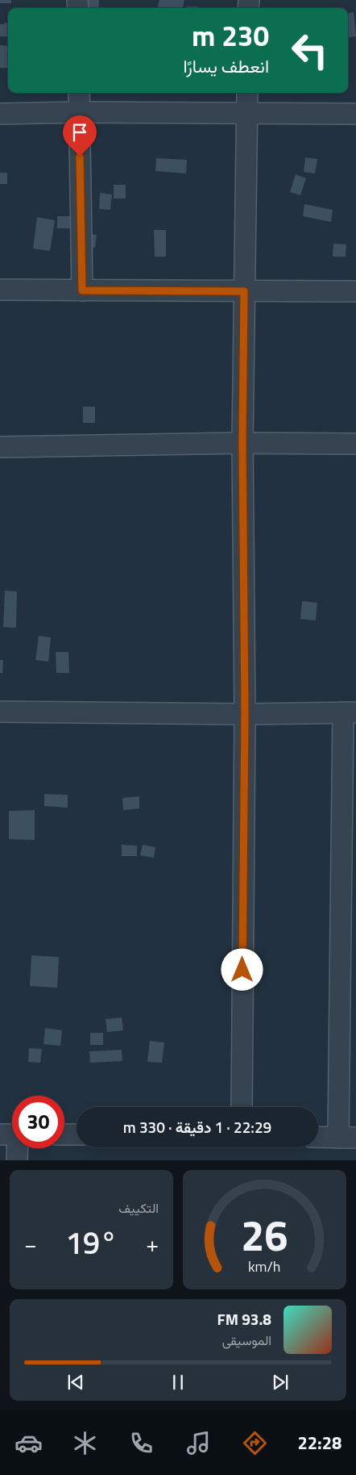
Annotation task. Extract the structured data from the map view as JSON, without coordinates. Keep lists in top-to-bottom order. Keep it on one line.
{"page":{"turn":["230 m","انعطف يسارًا"],"limit":"30","trip":"22:29 · 1 دقيقة · 330 m","tile":"التكييف","heat":["−","19°","+"],"song":["93.8 FM","الموسيقى"],"tabs":"22:28","gauge":["26","km/h"]}}
